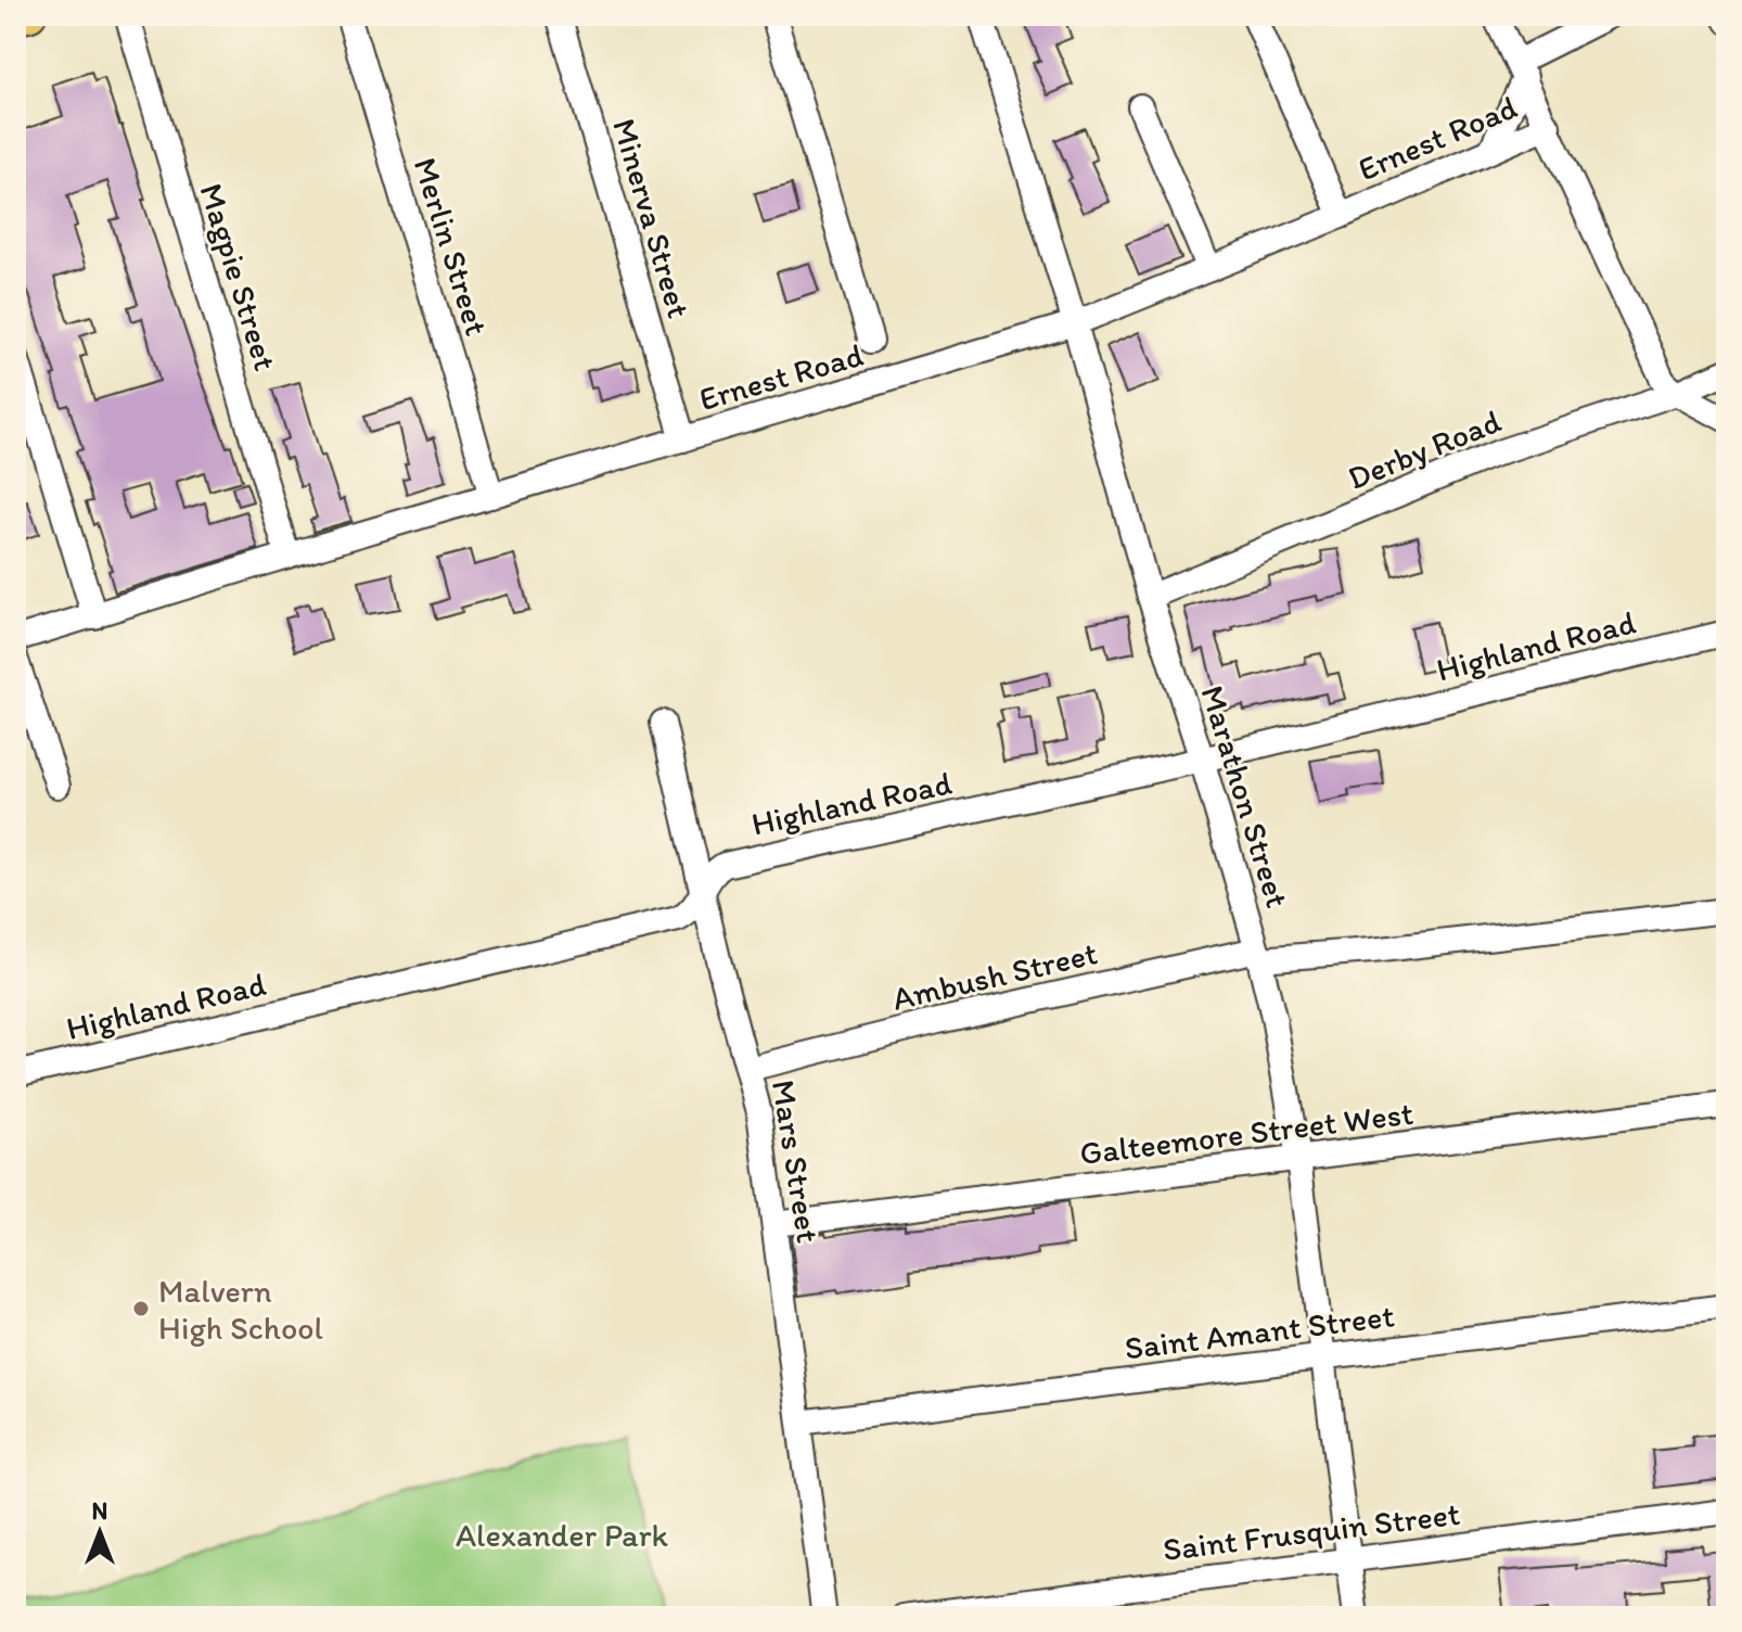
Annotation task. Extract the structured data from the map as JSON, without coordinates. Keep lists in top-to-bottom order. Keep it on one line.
{"streets":{"street":["Ernest Road","Minerva Street","Merlin Street","Magpie Street","Derby Road","Highland Road","Marathon Street","Ambush Street","Galteemore Street West","Mars Street","Saint Amant Street","Saint Frusquin Street"]},"crossings":[["Ernest Road","Minerva Street"],["Ernest Road","Merlin Street"],["Ernest Road","Magpie Street"],["Ernest Road","Marathon Street"],["Derby Road","Marathon Street"],["Highland Road","Marathon Street"],["Highland Road","Mars Street"],["Marathon Street","Ambush Street"],["Marathon Street","Galteemore Street West"],["Marathon Street","Saint Amant Street"],["Marathon Street","Saint Frusquin Street"],["Ambush Street","Mars Street"],["Galteemore Street West","Mars Street"],["Mars Street","Saint Amant Street"]],"parks":["Alexander Park"],"places":["Malvern High School"],"north":"top"}
